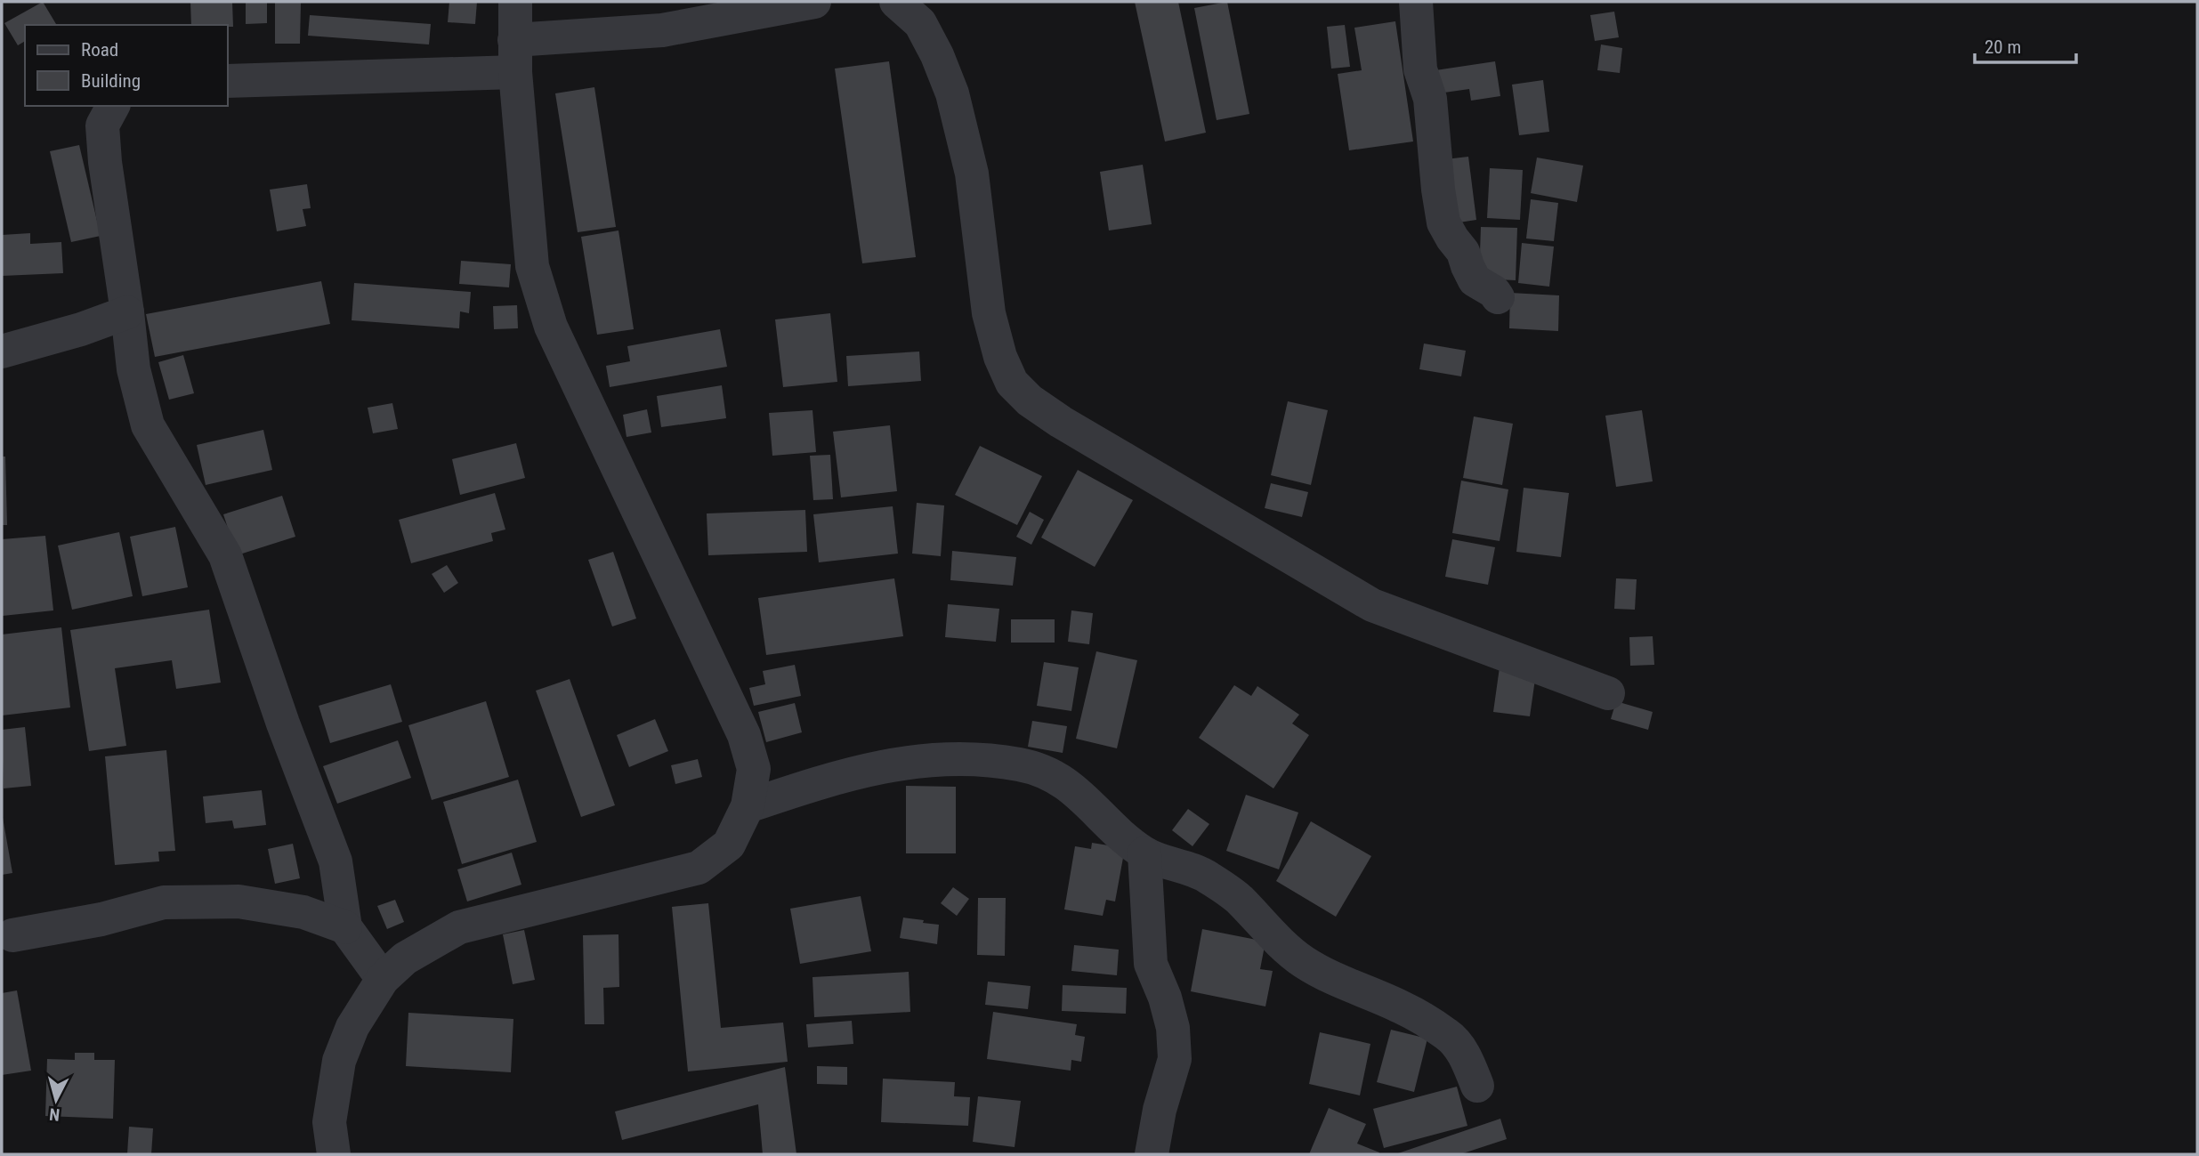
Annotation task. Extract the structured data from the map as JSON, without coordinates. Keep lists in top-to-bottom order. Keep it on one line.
{"legend":["Road","Building"],"scale_bar":"20 m","north":"bottom"}
